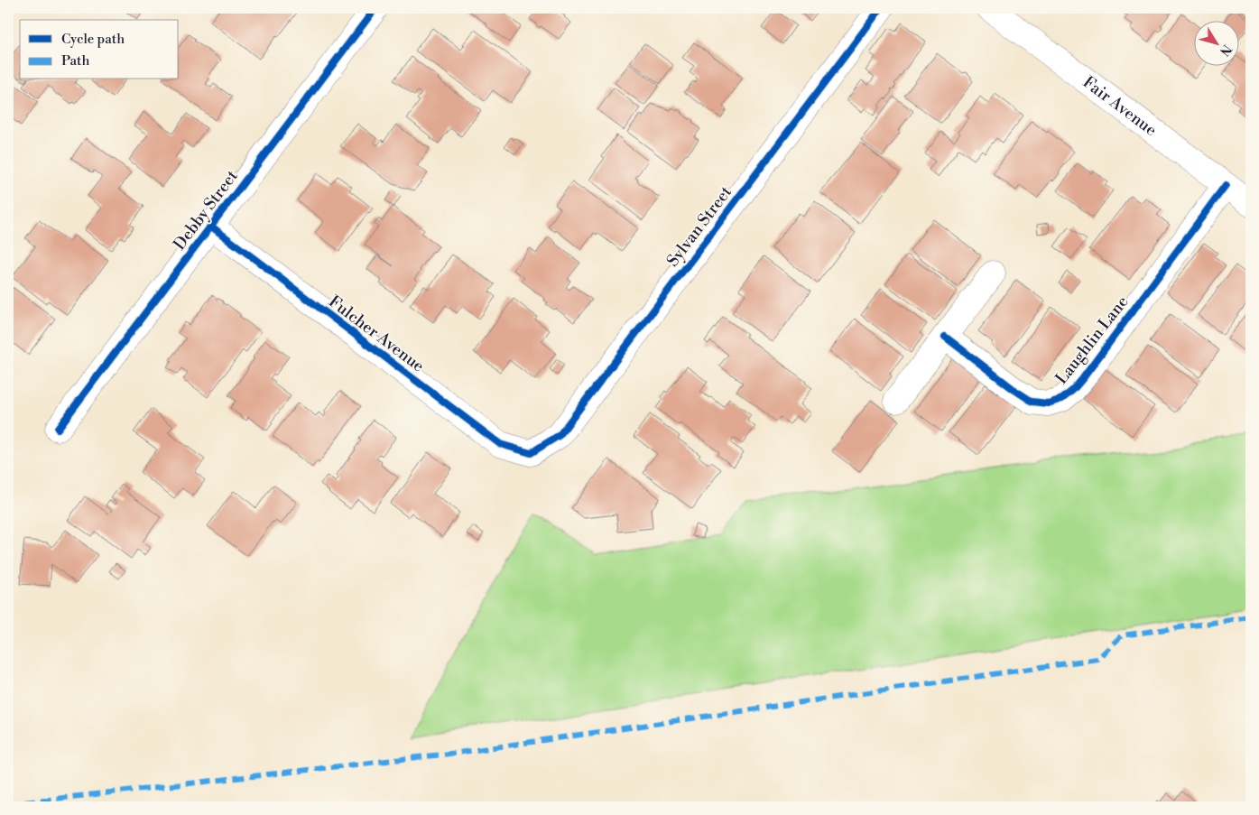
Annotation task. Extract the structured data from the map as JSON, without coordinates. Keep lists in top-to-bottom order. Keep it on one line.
{"streets":{"street":["Fair Avenue","Debby Street","Sylvan Street","Fulcher Avenue","Laughlin Lane"]},"crossings":[["Fair Avenue","Laughlin Lane"],["Debby Street","Fulcher Avenue"],["Sylvan Street","Fulcher Avenue"]],"legend":["Cycle path","Path"],"north":"bottom right"}
